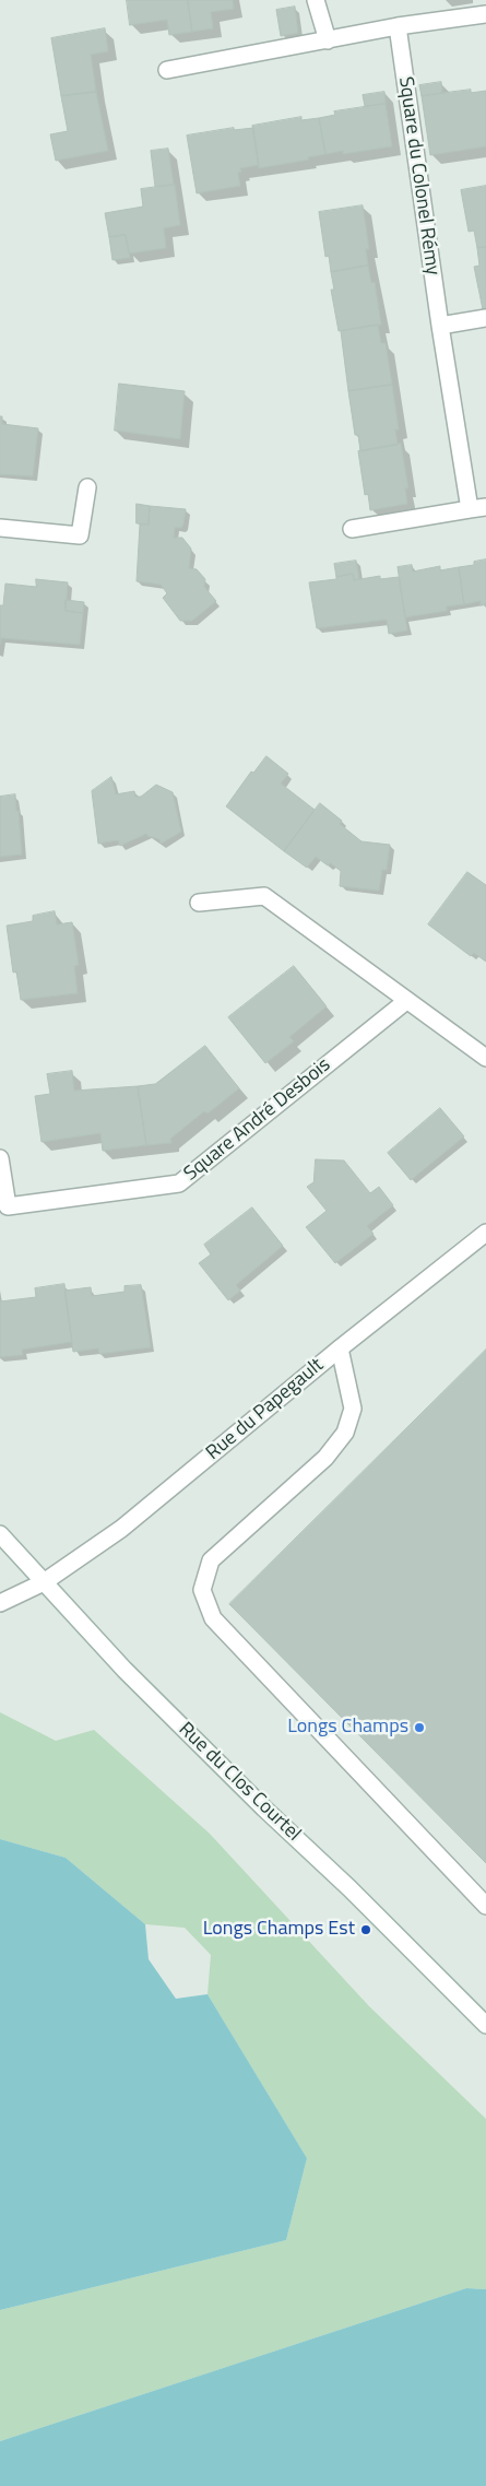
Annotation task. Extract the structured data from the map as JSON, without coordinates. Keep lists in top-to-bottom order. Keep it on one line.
{"streets":{"street":["Square du Colonel Rémy","Square André Desbois","Rue du Papegault","Rue du Clos Courtel"]},"crossings":[["Rue du Papegault","Rue du Clos Courtel"]],"places":["Longs Champs","Longs Champs Est"]}
